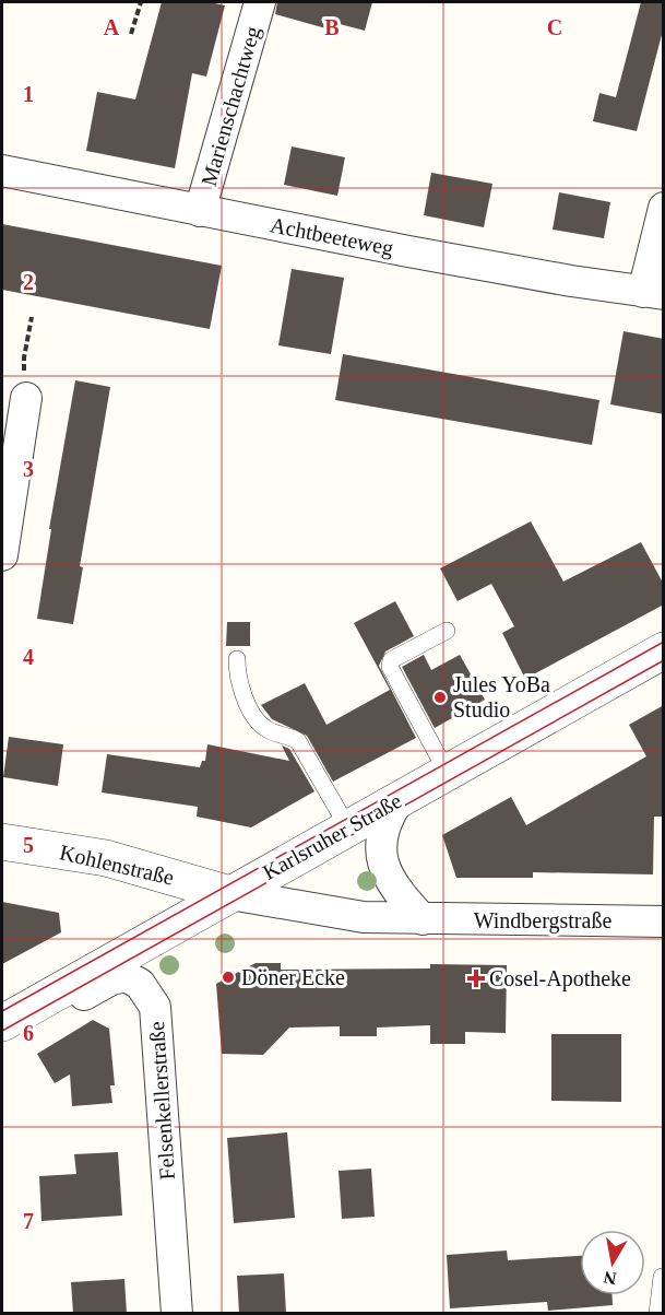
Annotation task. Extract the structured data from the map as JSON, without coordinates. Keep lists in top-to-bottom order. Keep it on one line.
{"streets":{"street":["Marienschachtweg","Achtbeeteweg","Karlsruher Straße","Kohlenstraße","Windbergstraße","Felsenkellerstraße"]},"crossings":[["Marienschachtweg","Achtbeeteweg"],["Karlsruher Straße","Kohlenstraße"],["Karlsruher Straße","Windbergstraße"],["Karlsruher Straße","Felsenkellerstraße"],["Kohlenstraße","Windbergstraße"]],"places":{"other":["Jules YoBa Studio","Döner Ecke"],"health":["Cosel-Apotheke"]},"north":"bottom","grid":{"columns":["A","B","C"],"rows":["1","2","3","4","5","6","7"]}}
